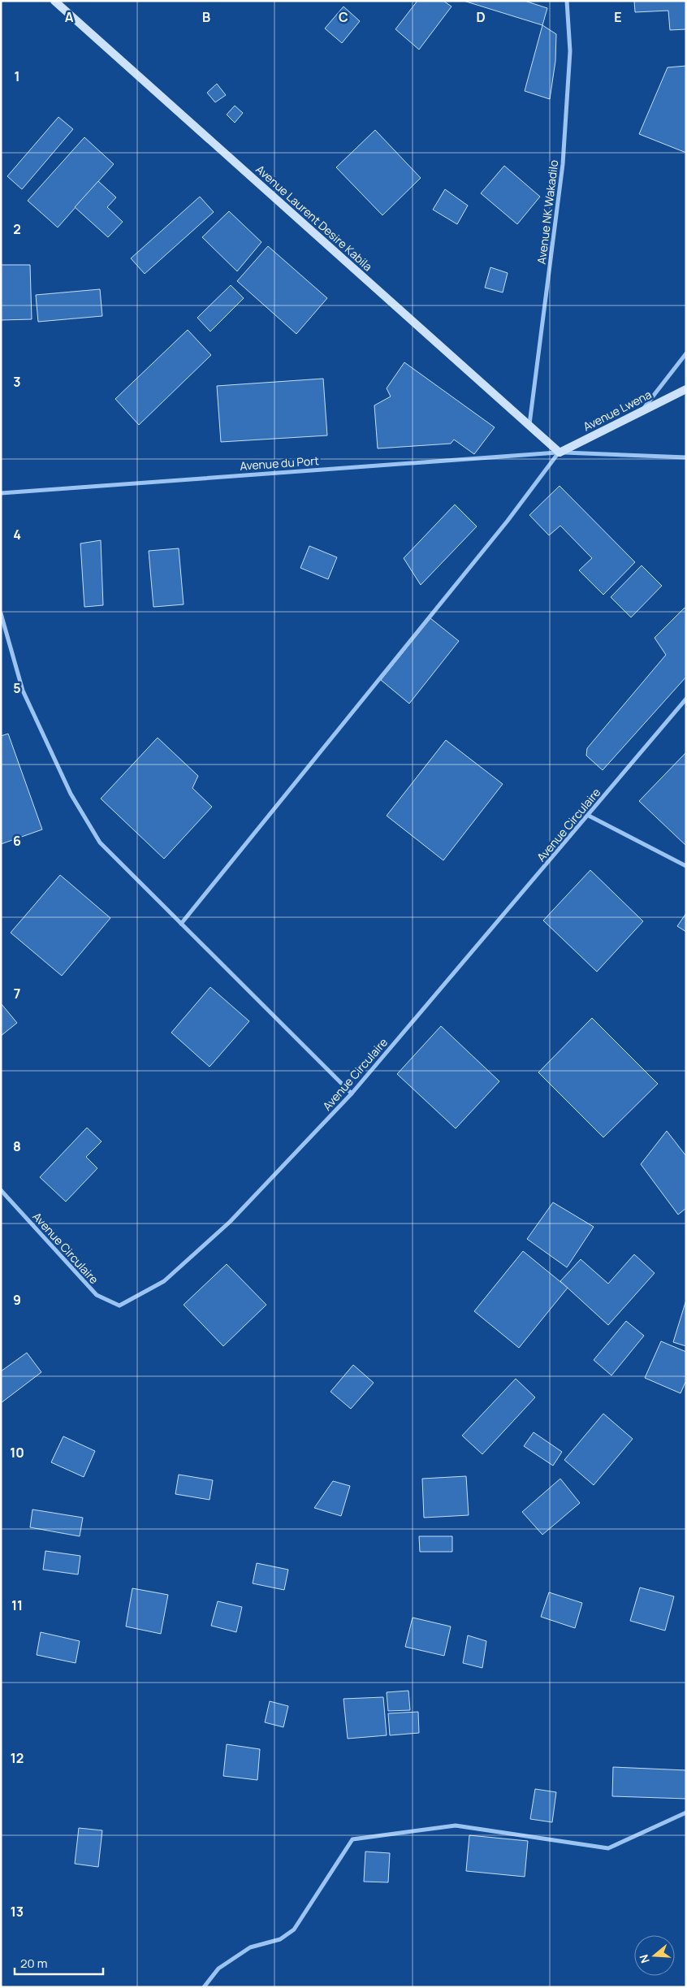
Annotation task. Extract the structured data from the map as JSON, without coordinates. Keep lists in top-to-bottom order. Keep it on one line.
{"streets":{"main road":["Avenue Laurent Desire Kabila","Avenue Lwena"],"street":["Avenue NK Wakadilo","Avenue du Port","Avenue Circulaire"]},"crossings":[["Avenue NK Wakadilo","Avenue Laurent Desire Kabila"],["Avenue Laurent Desire Kabila","Avenue Lwena"],["Avenue Laurent Desire Kabila","Avenue du Port"],["Avenue Lwena","Avenue du Port"]],"scale_bar":"20 m","north":"left","grid":{"columns":["A","B","C","D","E"],"rows":["1","2","3","4","5","6","7","8","9","10","11","12","13"]}}
